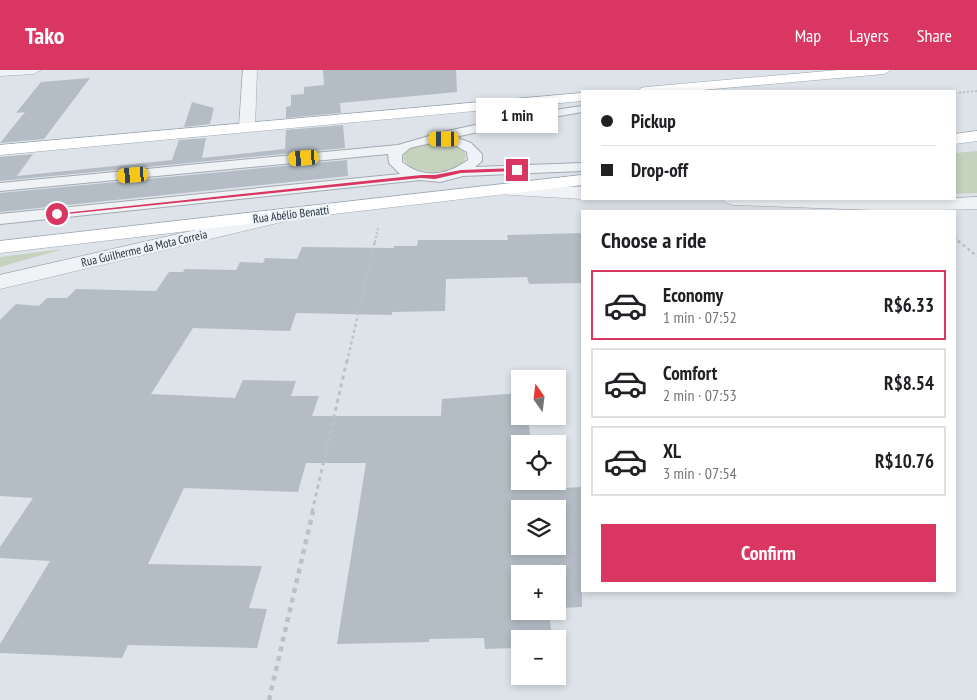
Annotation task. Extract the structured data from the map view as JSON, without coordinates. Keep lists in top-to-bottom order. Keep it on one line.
{"streets":{"main road":["Rua Abélio Benatti"],"street":["Rua Guilherme da Mota Correia"]},"crossings":[["Rua Abélio Benatti","Rua Guilherme da Mota Correia"]],"north":"top","page":{"header":"Tako","nav":["Map","Layers","Share"],"banner":["Pickup","Drop-off"],"bubble":"1 min","heading":"Choose a ride","list":[{"name":"Economy","note":"1 min · 07:52","value":"R$6.33"},{"name":"Comfort","note":"2 min · 07:53","value":"R$8.54"},{"name":"XL","note":"3 min · 07:54","value":"R$10.76"}],"map_buttons":["+","−"],"buttons":"Confirm"}}
